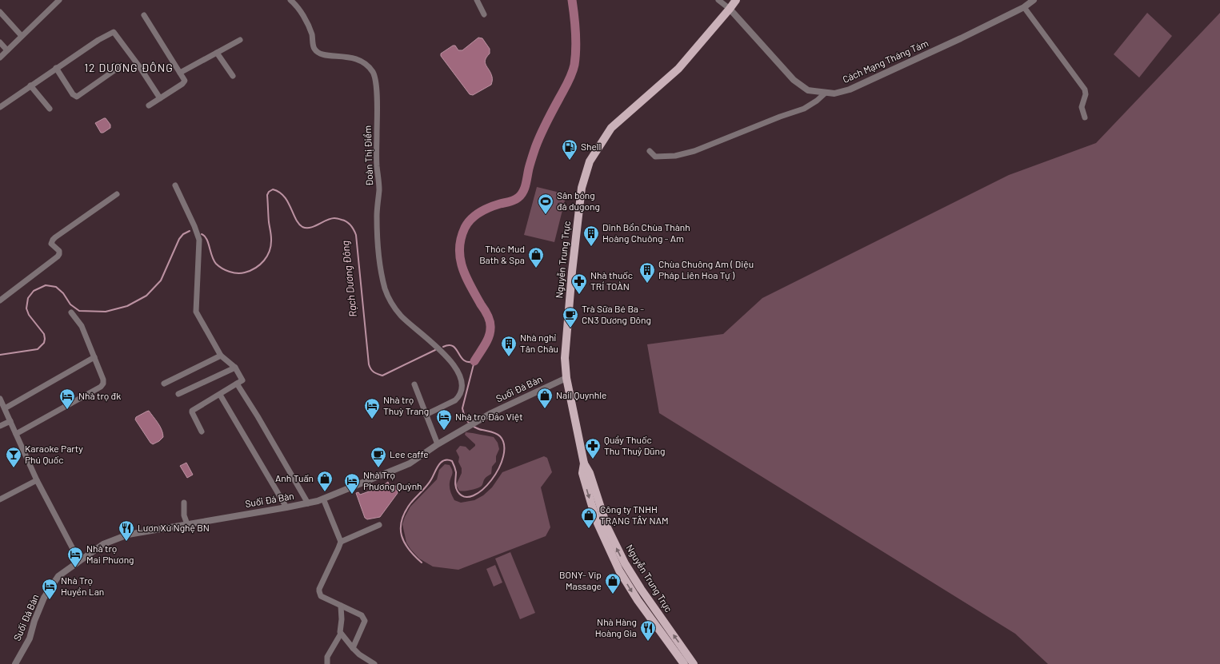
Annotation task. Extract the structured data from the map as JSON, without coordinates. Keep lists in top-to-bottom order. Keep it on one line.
{"streets":{"main road":["Nguyễn Trung Trực"],"street":["Cách Mạng Tháng Tám","Đoàn Thị Điểm","Suối Đá Bàn"]},"crossings":[["Cách Mạng Tháng Tám","Nguyễn Trung Trực"],["Nguyễn Trung Trực","Suối Đá Bàn"]],"districts":["12 DƯƠNG ĐÔNG"],"water":["Rạch Dương Đông"],"places":{"fuel station":["Shell"],"sports":["Sân bóng đá dugong"],"building":["Dinh Bổn Chùa Thành Hoàng Chuông - Am","Chùa Chuông Am ( Diệu Pháp Liên Hoa Tự )","Nhà nghỉ Tân Châu"],"shop":["Thóc Mud Bath & Spa","Nail Quynhle","Anh Tuấn","Công ty TNHH TRẠNG TÂY NAM","BONY- Vip Massage"],"pharmacy":["Nhà thuốc TRÍ TOÀN","Quầy Thuốc Thu Thuỷ Dũng"],"cafe":["Trà Sữa Bé Ba - CN3 Dương Đông","Lee caffe"],"hotel":["Nhà trọ đk","Nhà trọ Thuỳ Trang","Nhà trọ Đảo Việt","Nhà Trọ Phương Quỳnh","Nhà trọ Mai Phương","Nhà Trọ Huyền Lan"],"bar":["Karaoke Party Phú Quốc"],"restaurant":["Lươn Xứ Nghệ BN","Nhà Hàng Hoàng Gia"]}}
